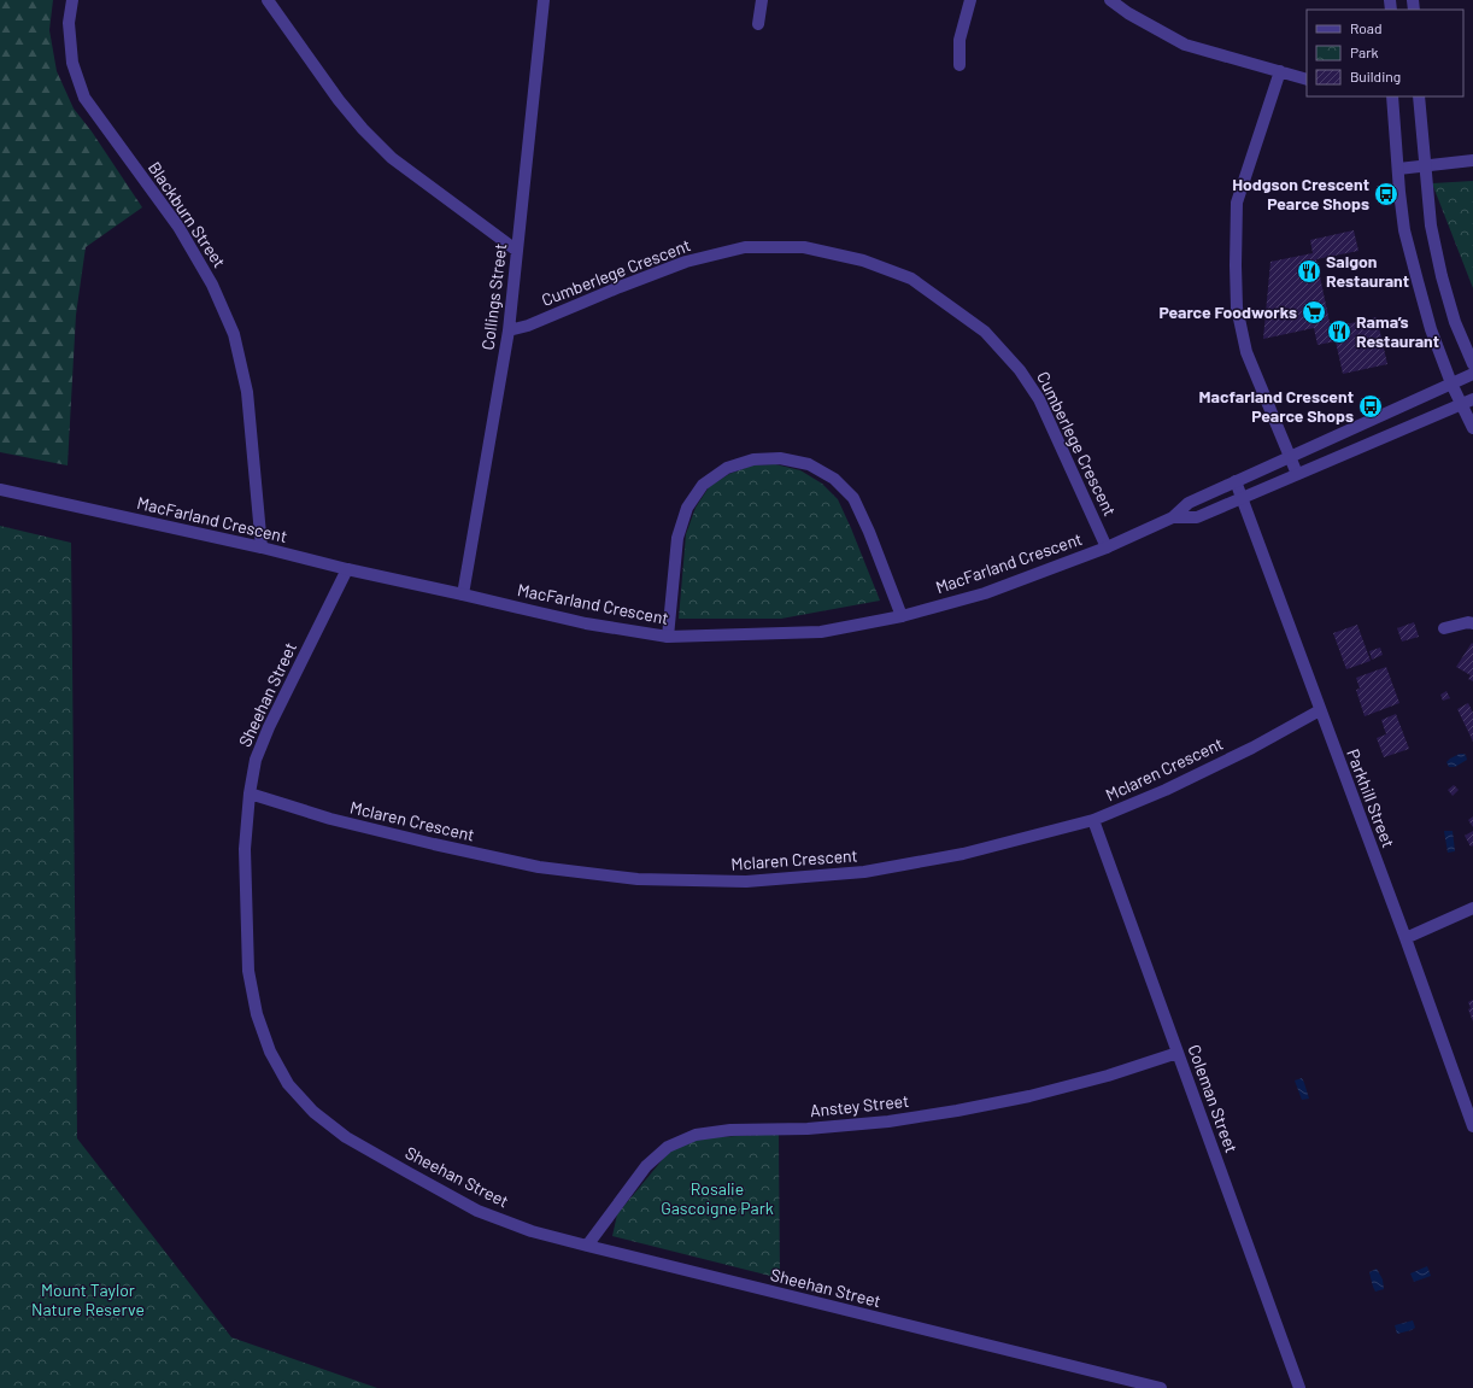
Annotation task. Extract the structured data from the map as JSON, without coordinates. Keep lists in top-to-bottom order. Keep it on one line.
{"streets":{"street":["Blackburn Street","Cumberlege Crescent","Collings Street","MacFarland Crescent","Sheehan Street","Mclaren Crescent","Parkhill Street","Coleman Street","Anstey Street"]},"crossings":[["Blackburn Street","MacFarland Crescent"],["Cumberlege Crescent","Collings Street"],["Cumberlege Crescent","MacFarland Crescent"],["Collings Street","MacFarland Crescent"],["MacFarland Crescent","Sheehan Street"],["MacFarland Crescent","Parkhill Street"],["Sheehan Street","Mclaren Crescent"],["Sheehan Street","Anstey Street"],["Mclaren Crescent","Parkhill Street"],["Mclaren Crescent","Coleman Street"],["Coleman Street","Anstey Street"]],"parks":["Rosalie Gascoigne Park","Mount Taylor Nature Reserve"],"places":{"bus stop":["Hodgson Crescent Pearce Shops","Macfarland Crescent Pearce Shops"],"restaurant":["Saigon Restaurant","Rama’s Restaurant"],"supermarket":["Pearce Foodworks"]},"legend":["Road","Park","Building"]}
